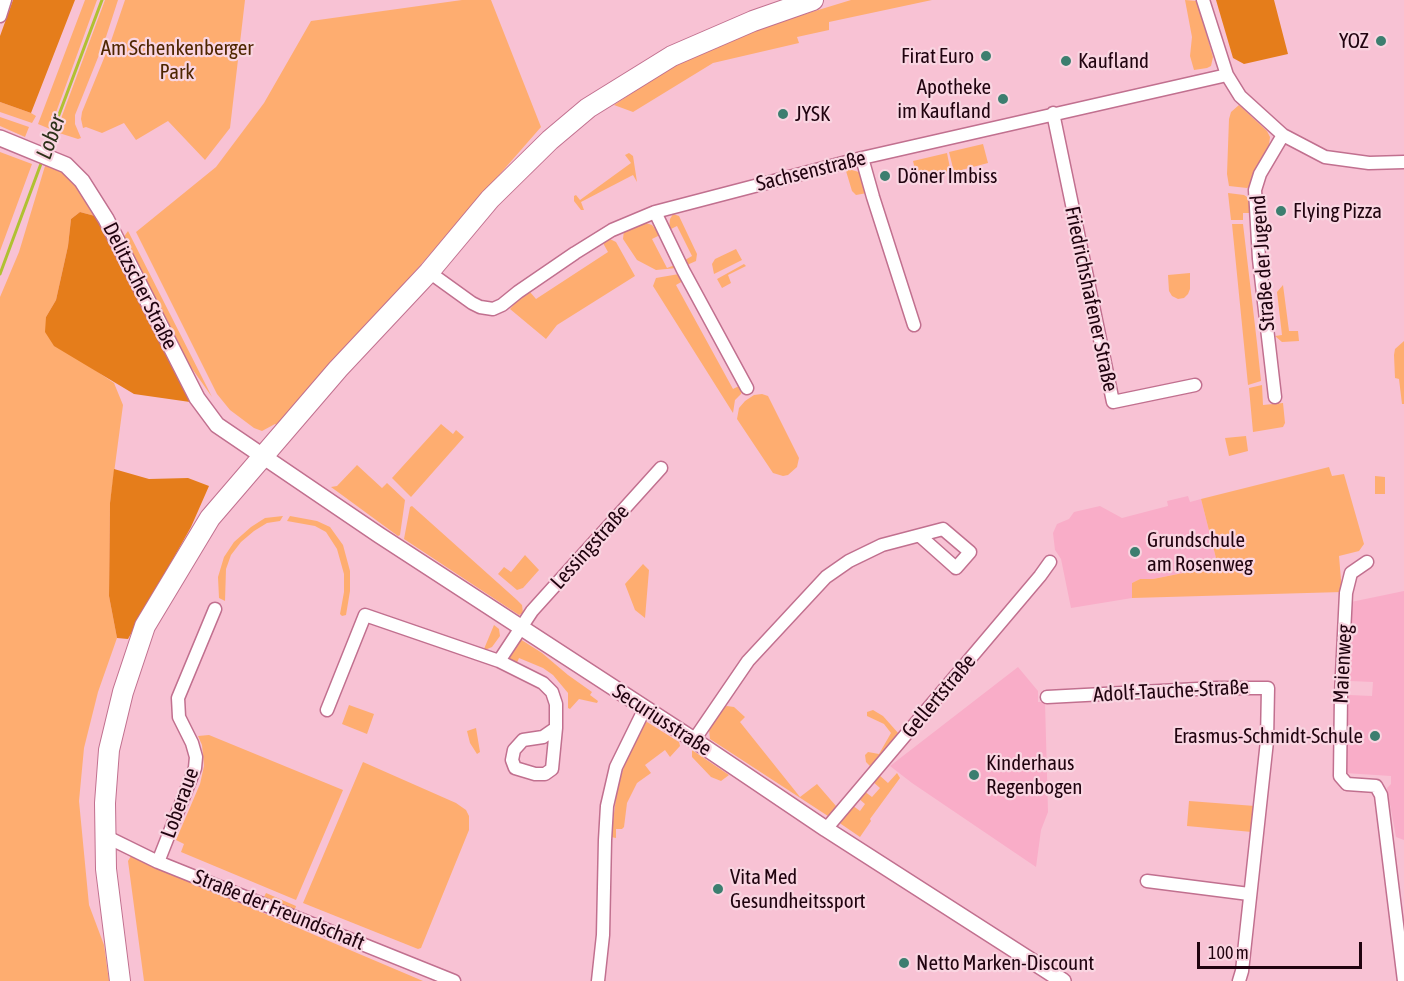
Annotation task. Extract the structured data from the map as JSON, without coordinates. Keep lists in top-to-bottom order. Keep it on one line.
{"streets":{"street":["Sachsenstraße","Straße der Jugend","Delitzscher Straße","Friedrichshafener Straße","Lessingstraße","Maienweg","Adolf-Tauche-Straße","Gellertstraße","Securiusstraße","Loberaue","Straße der Freundschaft"]},"crossings":[["Sachsenstraße","Friedrichshafener Straße"],["Delitzscher Straße","Securiusstraße"],["Lessingstraße","Securiusstraße"],["Gellertstraße","Securiusstraße"],["Loberaue","Straße der Freundschaft"]],"water":["Lober"],"parks":["Am Schenkenberger Park"],"places":["YOZ","Firat Euro","Kaufland","Apotheke im Kaufland","JYSK","Döner Imbiss","Flying Pizza","Grundschule am Rosenweg","Erasmus-Schmidt-Schule","Kinderhaus Regenbogen","Vita Med Gesundheitssport","Netto Marken-Discount"],"scale_bar":"100 m"}
